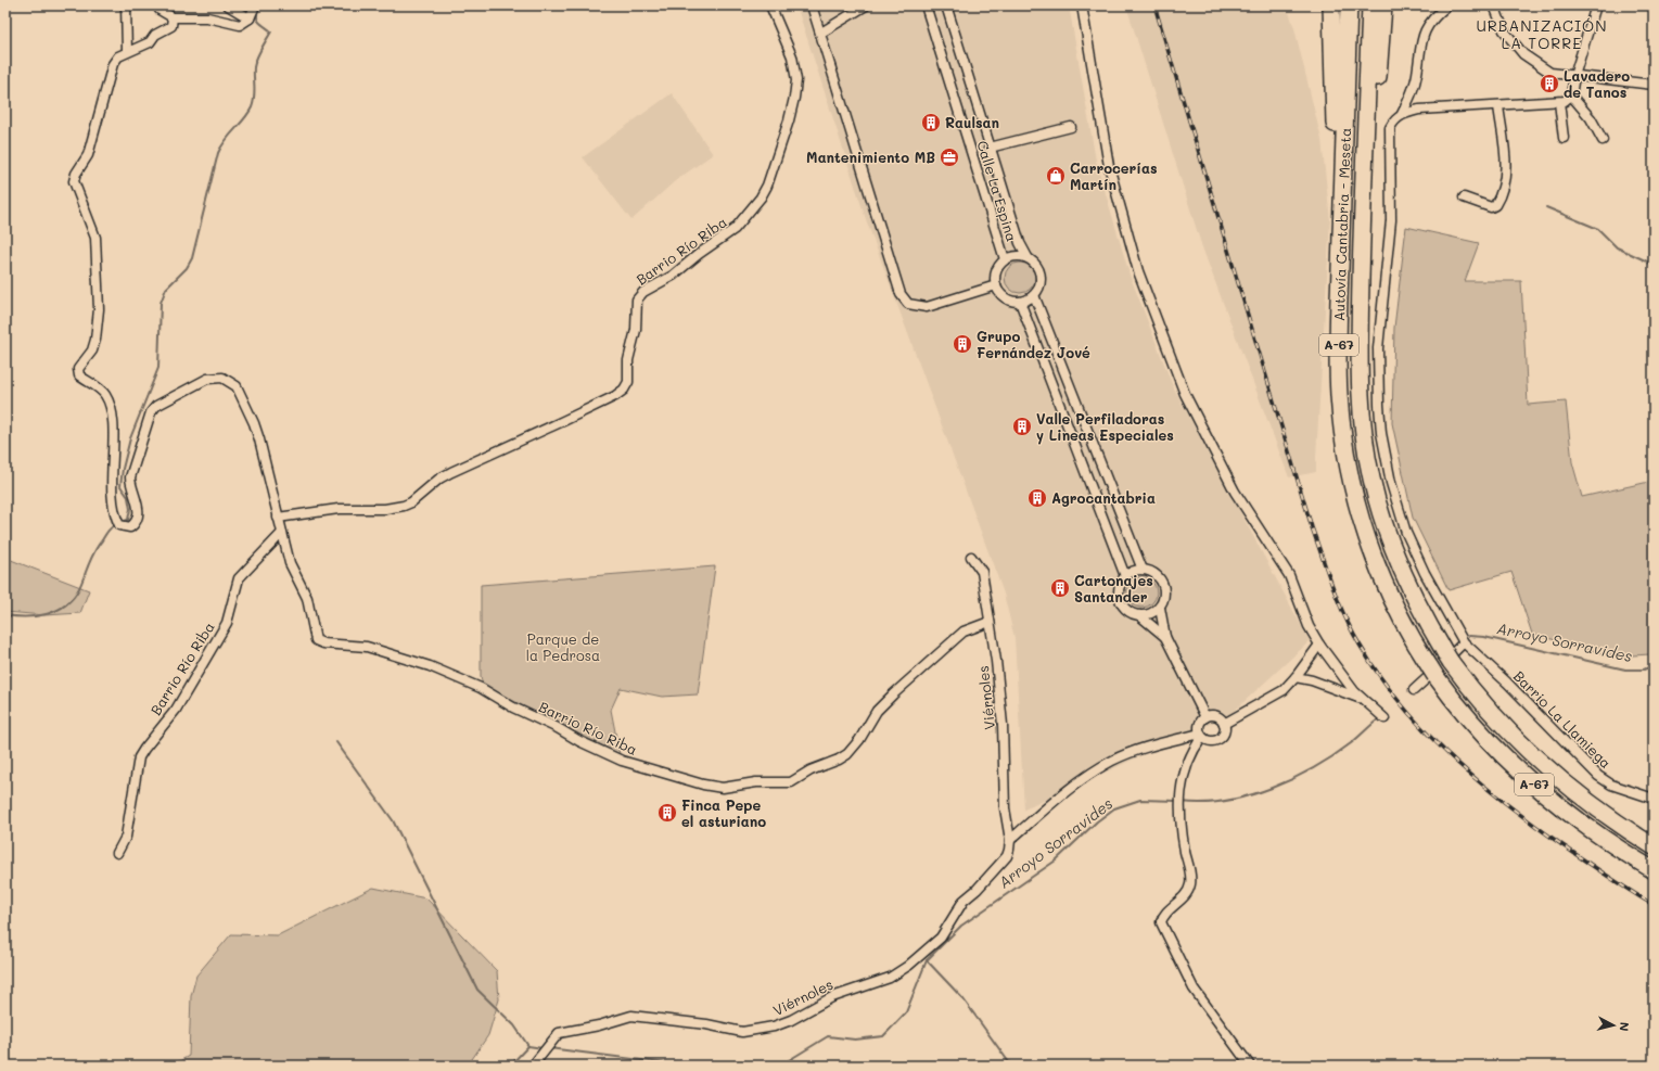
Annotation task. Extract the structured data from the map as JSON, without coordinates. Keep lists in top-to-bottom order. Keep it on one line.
{"streets":{"highway":["Autovía Cantabria - Meseta","A-67"],"street":["Calle La Espina","Barrio Río Riba","Viérnoles","Barrio La Llamiega"]},"crossings":[["Barrio Río Riba","Viérnoles"]],"districts":["URBANIZACIÓN LA TORRE"],"water":["Arroyo Sorravides"],"parks":["Parque de la Pedrosa"],"places":{"building":["Lavadero de Tanos","Raulsan","Grupo Fernández Jové","Valle Perfiladoras y Lineas Especiales","Agrocantabria","Cartonajes Santander","Finca Pepe el asturiano"],"office":["Mantenimiento MB"],"shop":["Carrocerías Martín"]},"north":"right"}
